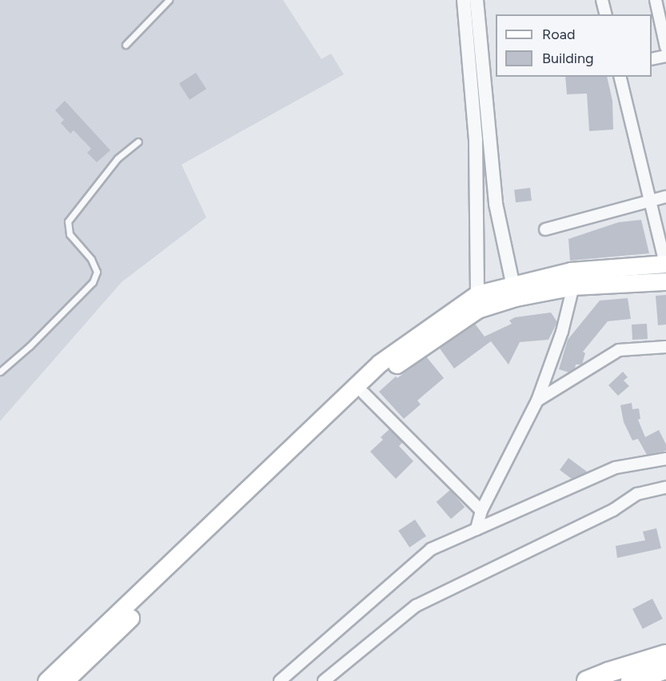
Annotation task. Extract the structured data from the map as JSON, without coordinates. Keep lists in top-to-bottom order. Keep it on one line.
{"legend":["Road","Building"]}
